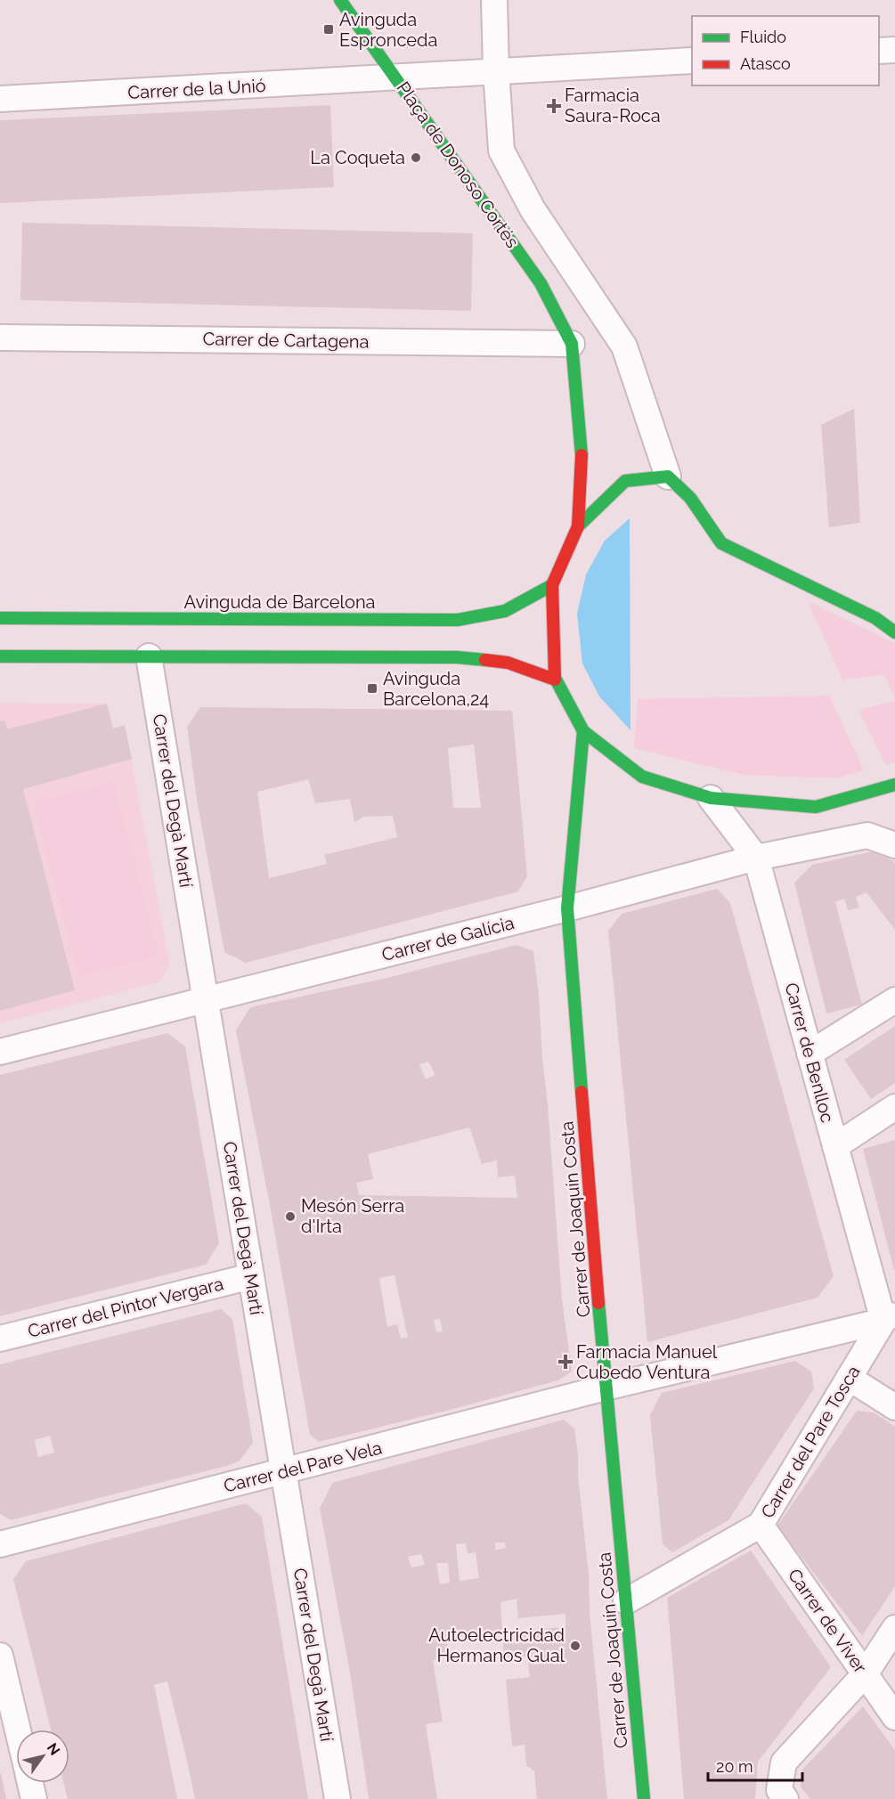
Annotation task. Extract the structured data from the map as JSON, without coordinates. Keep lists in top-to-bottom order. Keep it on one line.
{"streets":{"main road":["Plaça de Donoso Cortés","Avinguda de Barcelona","Carrer de Joaquín Costa"],"street":["Carrer de la Unió","Carrer de Cartagena","Carrer del Degà Martí","Carrer de Galícia","Carrer de Benlloc","Carrer del Pintor Vergara","Carrer del Pare Tosca","Carrer del Pare Vela","Carrer de Viver"]},"crossings":[["Carrer de la Unió","Plaça de Donoso Cortés"],["Plaça de Donoso Cortés","Carrer de Cartagena"],["Plaça de Donoso Cortés","Avinguda de Barcelona"],["Plaça de Donoso Cortés","Carrer de Benlloc"],["Plaça de Donoso Cortés","Carrer de Joaquín Costa"],["Carrer del Degà Martí","Carrer de Galícia"],["Carrer del Degà Martí","Carrer del Pintor Vergara"],["Carrer del Degà Martí","Carrer del Pare Vela"],["Carrer de Galícia","Carrer de Benlloc"],["Carrer de Galícia","Carrer de Joaquín Costa"],["Carrer de Benlloc","Carrer del Pare Tosca"],["Carrer de Benlloc","Carrer del Pare Vela"],["Carrer de Joaquín Costa","Carrer del Pare Tosca"],["Carrer de Joaquín Costa","Carrer del Pare Vela"],["Carrer del Pare Tosca","Carrer del Pare Vela"],["Carrer del Pare Tosca","Carrer de Viver"]],"places":{"transit":["Avinguda Espronceda","Avinguda Barcelona,24"],"health":["Farmacia Saura-Roca","Farmacia Manuel Cubedo Ventura"],"other":["La Coqueta","Mesón Serra d'Irta","Autoelectricidad Hermanos Gual"]},"legend":["Fluido","Atasco"],"scale_bar":"20 m","north":"top right"}
